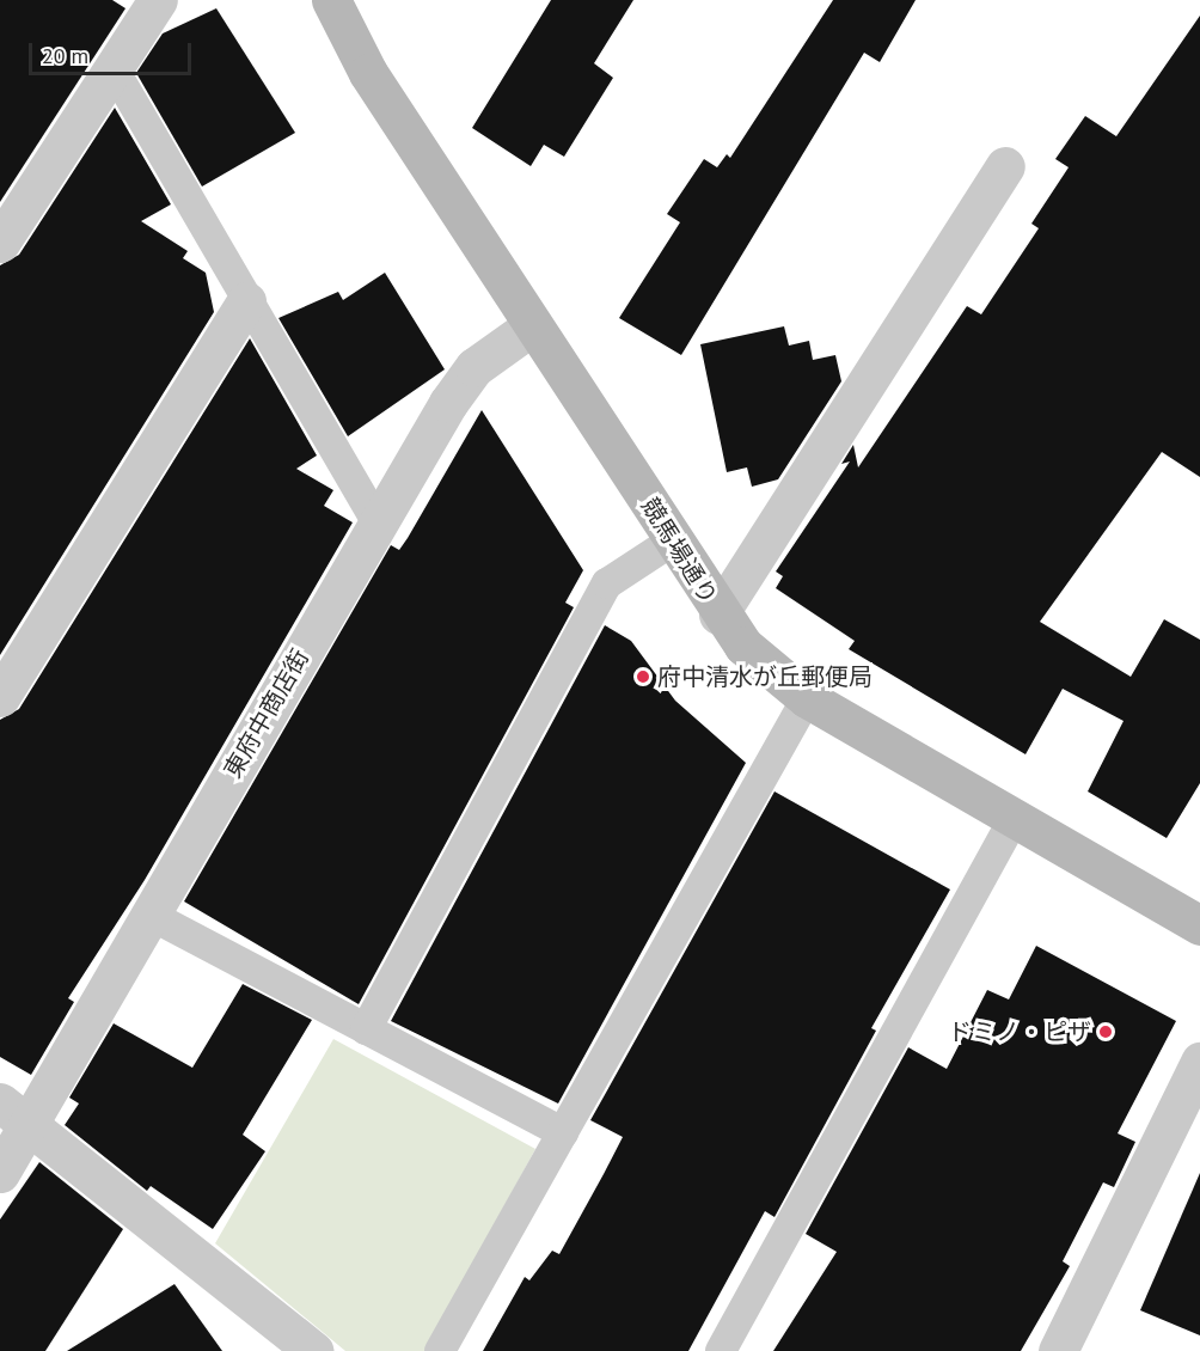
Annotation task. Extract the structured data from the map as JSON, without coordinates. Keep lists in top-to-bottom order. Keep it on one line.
{"streets":{"street":["競馬場通り","東府中商店街"]},"crossings":[["競馬場通り","東府中商店街"]],"places":["府中清水が丘郵便局","ドミノ・ピザ"],"scale_bar":"20 m"}
